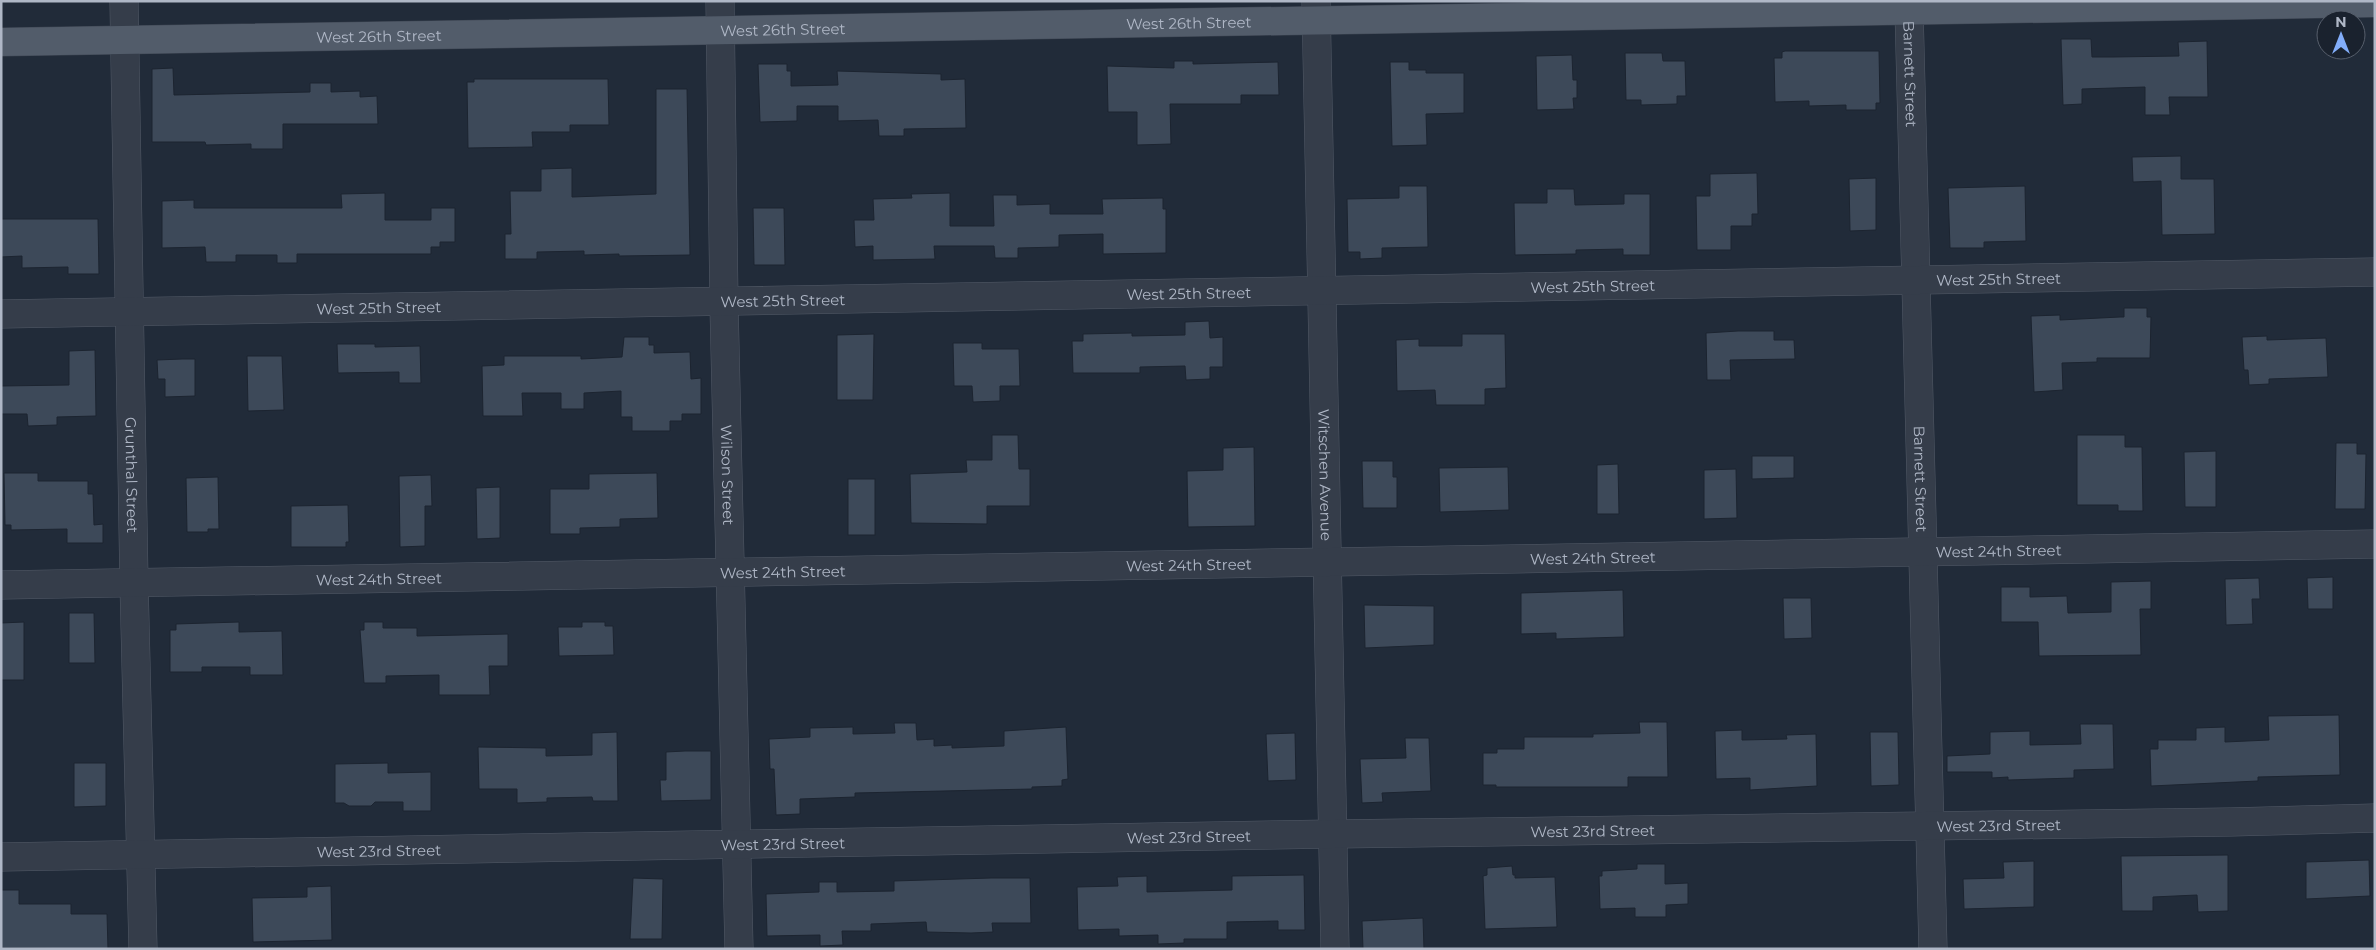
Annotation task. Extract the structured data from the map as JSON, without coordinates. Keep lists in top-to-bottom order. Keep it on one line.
{"streets":{"main road":["West 26th Street"],"street":["Barnett Street","West 25th Street","Grunthal Street","Wilson Street","Witschen Avenue","West 24th Street","West 23rd Street"]},"crossings":[["West 26th Street","Barnett Street"],["West 26th Street","Grunthal Street"],["West 26th Street","Wilson Street"],["West 26th Street","Witschen Avenue"],["Barnett Street","West 25th Street"],["Barnett Street","West 24th Street"],["Barnett Street","West 23rd Street"],["West 25th Street","Grunthal Street"],["West 25th Street","Wilson Street"],["West 25th Street","Witschen Avenue"],["Grunthal Street","West 24th Street"],["Grunthal Street","West 23rd Street"],["Wilson Street","West 24th Street"],["Wilson Street","West 23rd Street"],["Witschen Avenue","West 24th Street"],["Witschen Avenue","West 23rd Street"]],"north":"top"}
